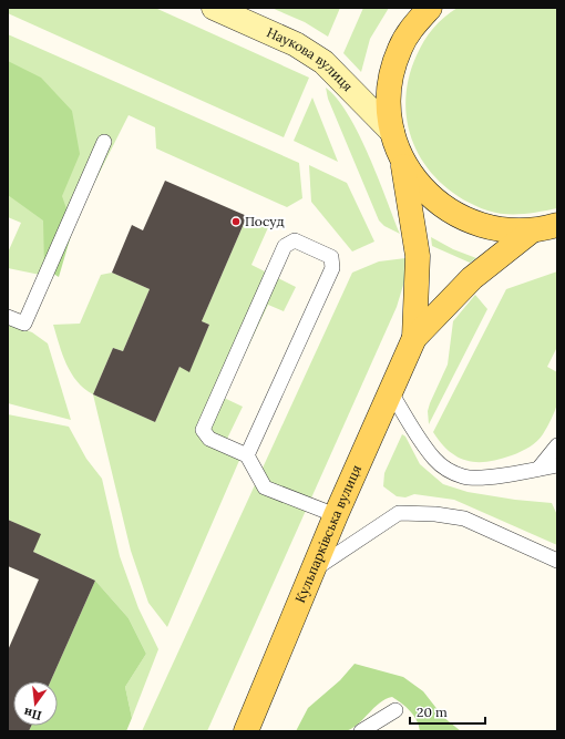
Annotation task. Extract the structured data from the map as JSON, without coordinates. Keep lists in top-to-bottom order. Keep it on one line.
{"streets":{"main road":["Наукова вулиця","Кульпарківська вулиця"]},"places":["Посуд"],"scale_bar":"20 m","north":"bottom"}
